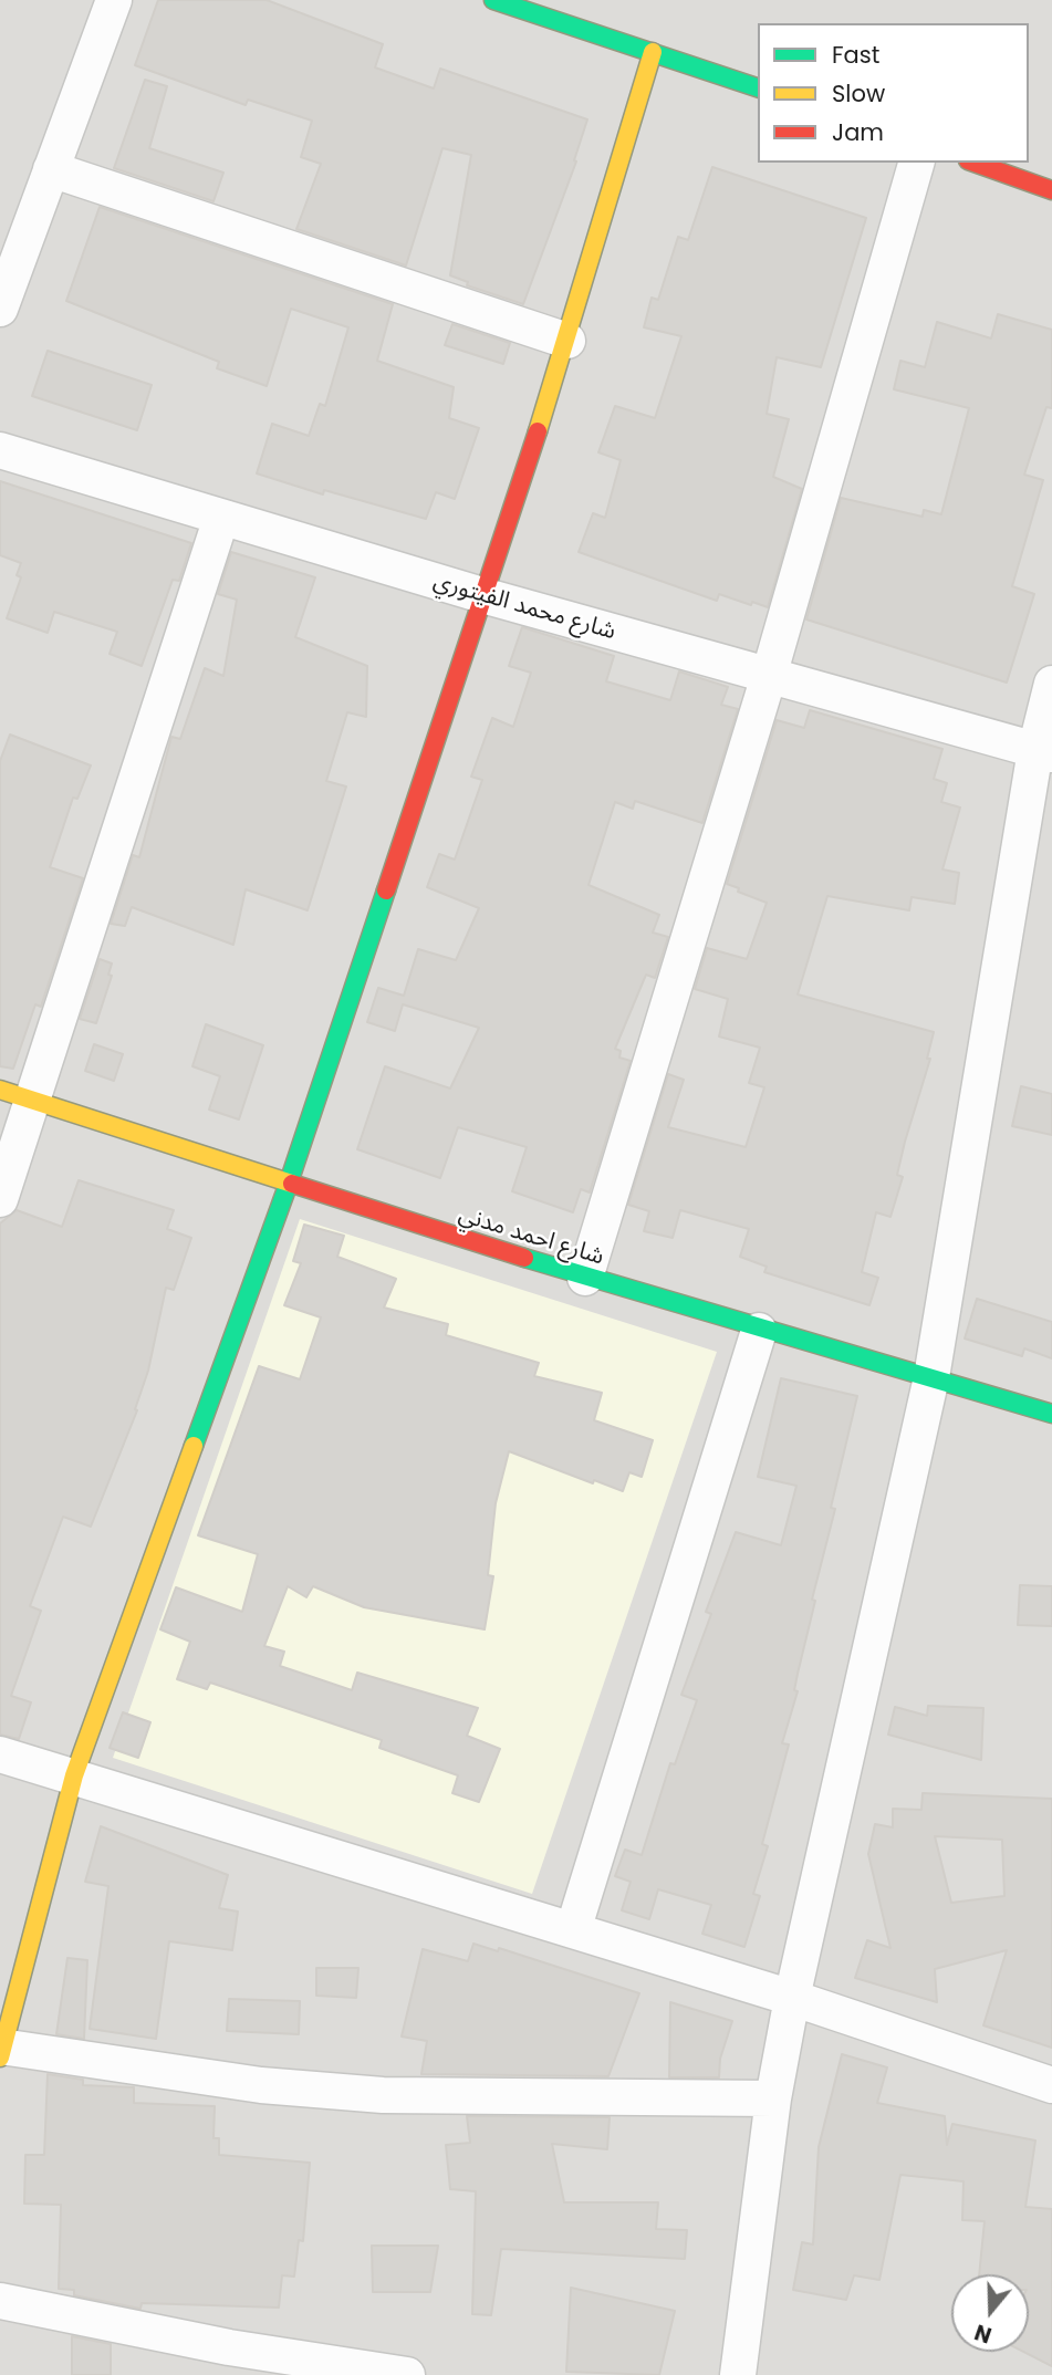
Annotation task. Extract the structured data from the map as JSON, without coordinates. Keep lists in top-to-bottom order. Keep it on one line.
{"streets":{"street":["شارع محمد الفيتوري","شارع احمد مدني"]},"legend":["Fast","Slow","Jam"],"north":"bottom"}
